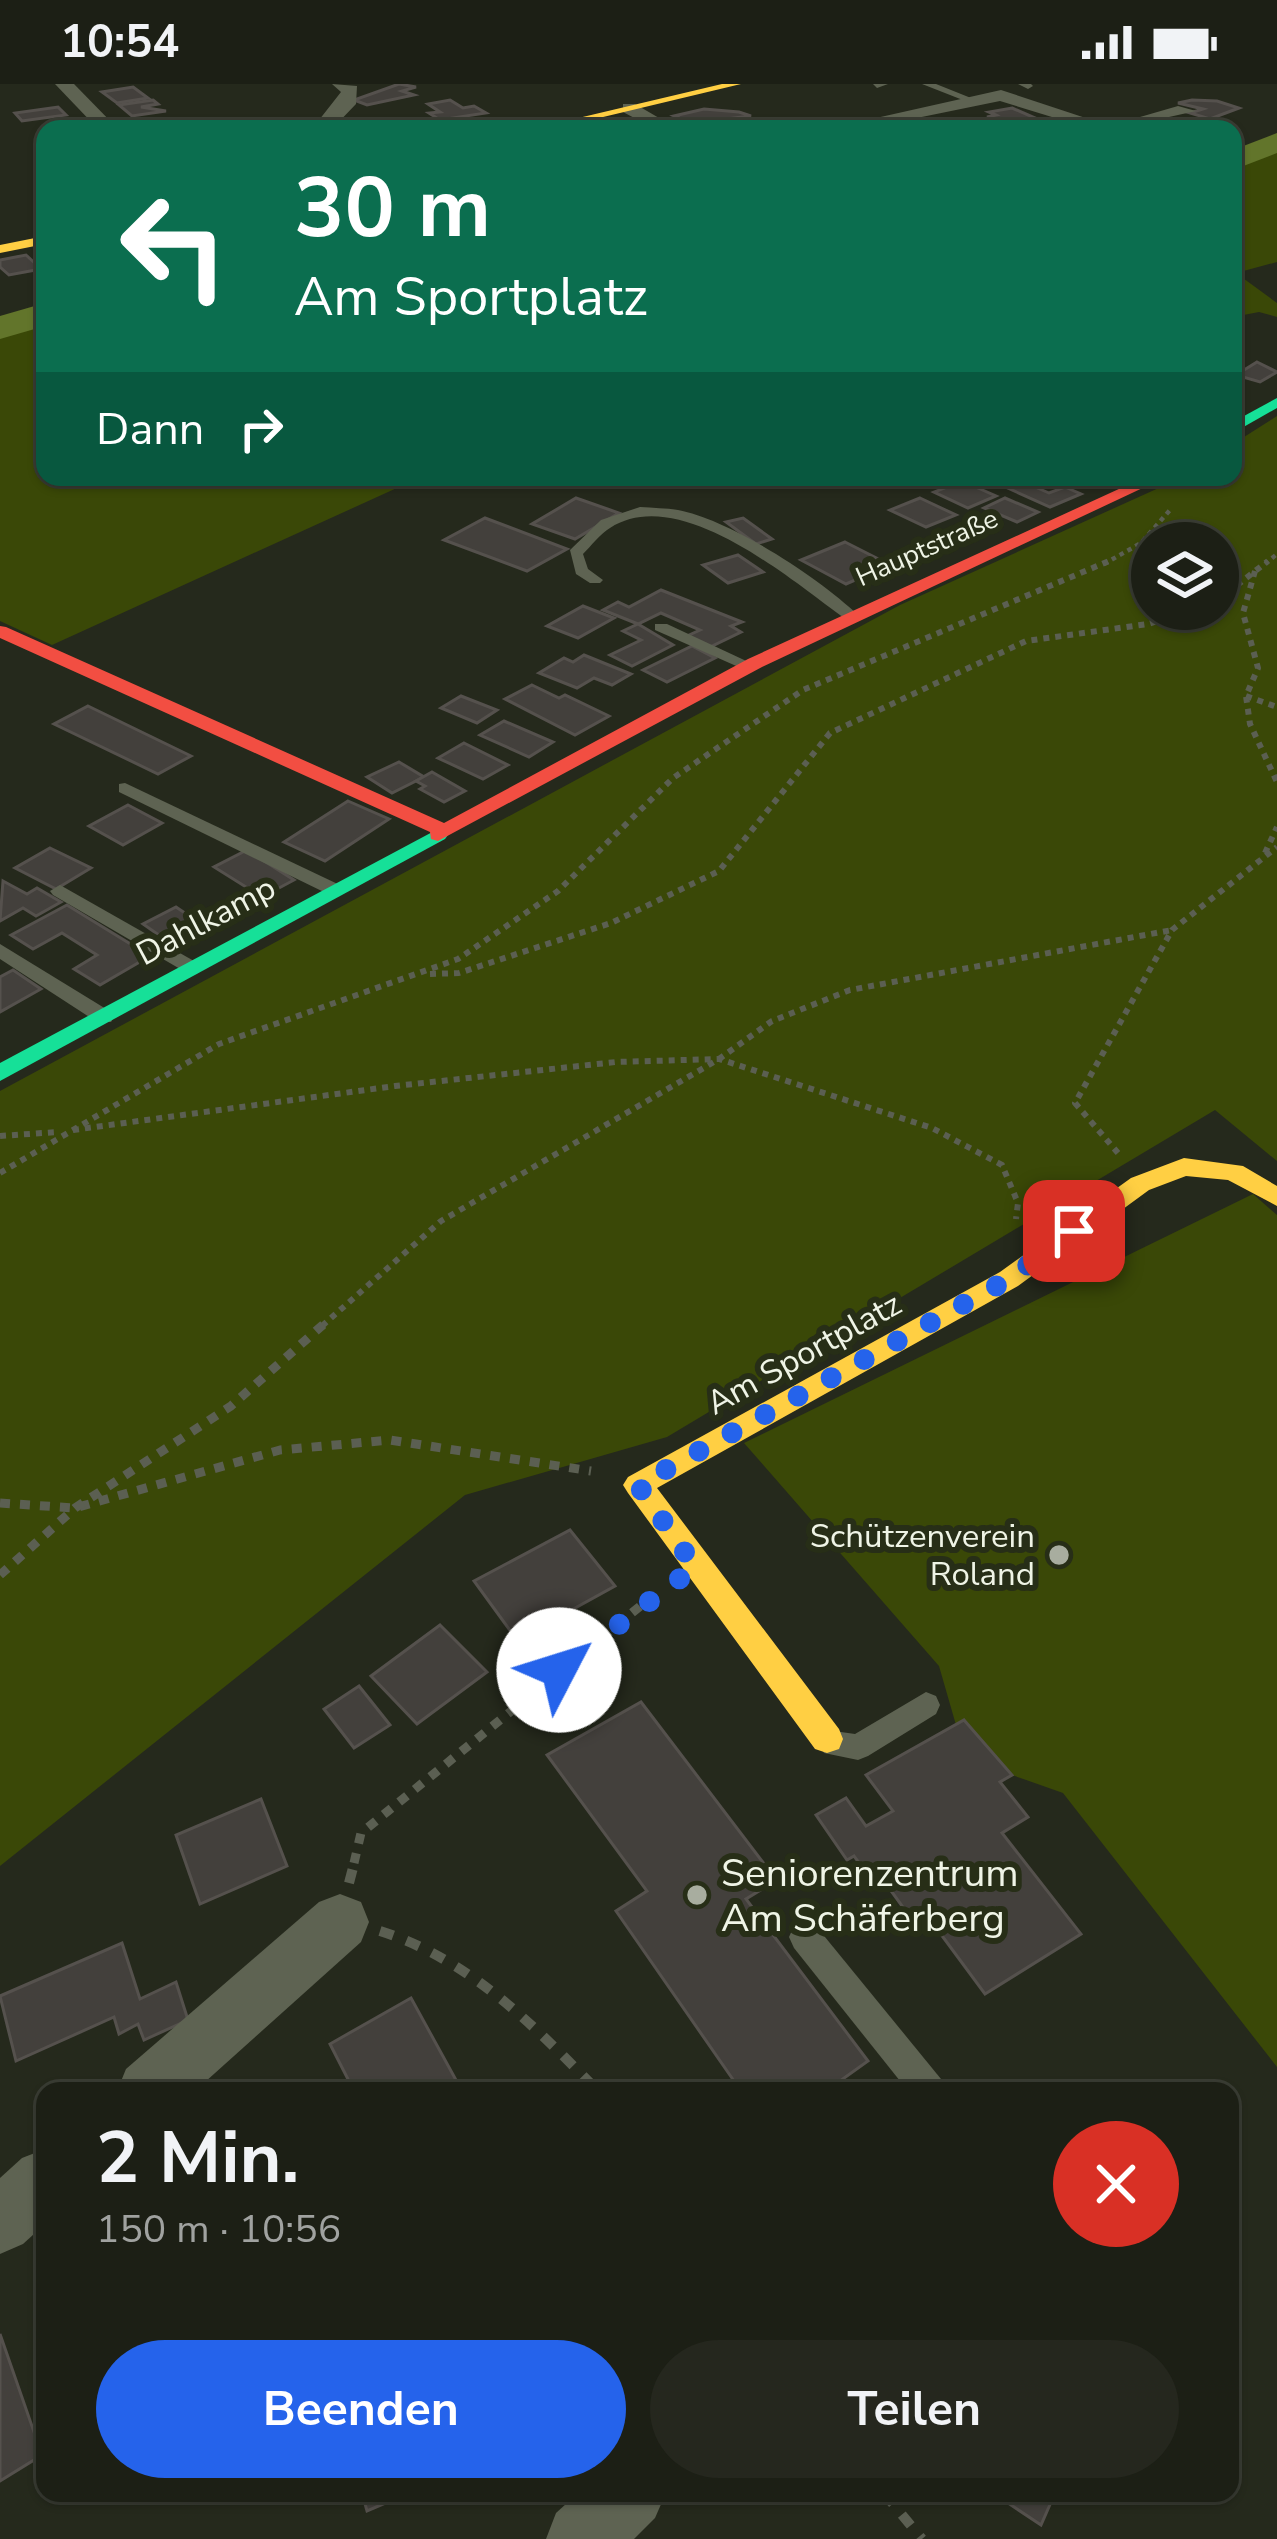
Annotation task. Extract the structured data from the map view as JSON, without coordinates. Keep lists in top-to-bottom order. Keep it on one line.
{"streets":{"street":["Hauptstraße","Dahlkamp","Am Sportplatz"]},"crossings":[["Hauptstraße","Dahlkamp"]],"places":["Schützenverein Roland","Seniorenzentrum Am Schäferberg"],"page":{"status":"10:54","turn":["30 m","Am Sportplatz"],"then":"Dann","heading":["2 Min.","150 m · 10:56"],"buttons":["Beenden","Teilen"]}}
